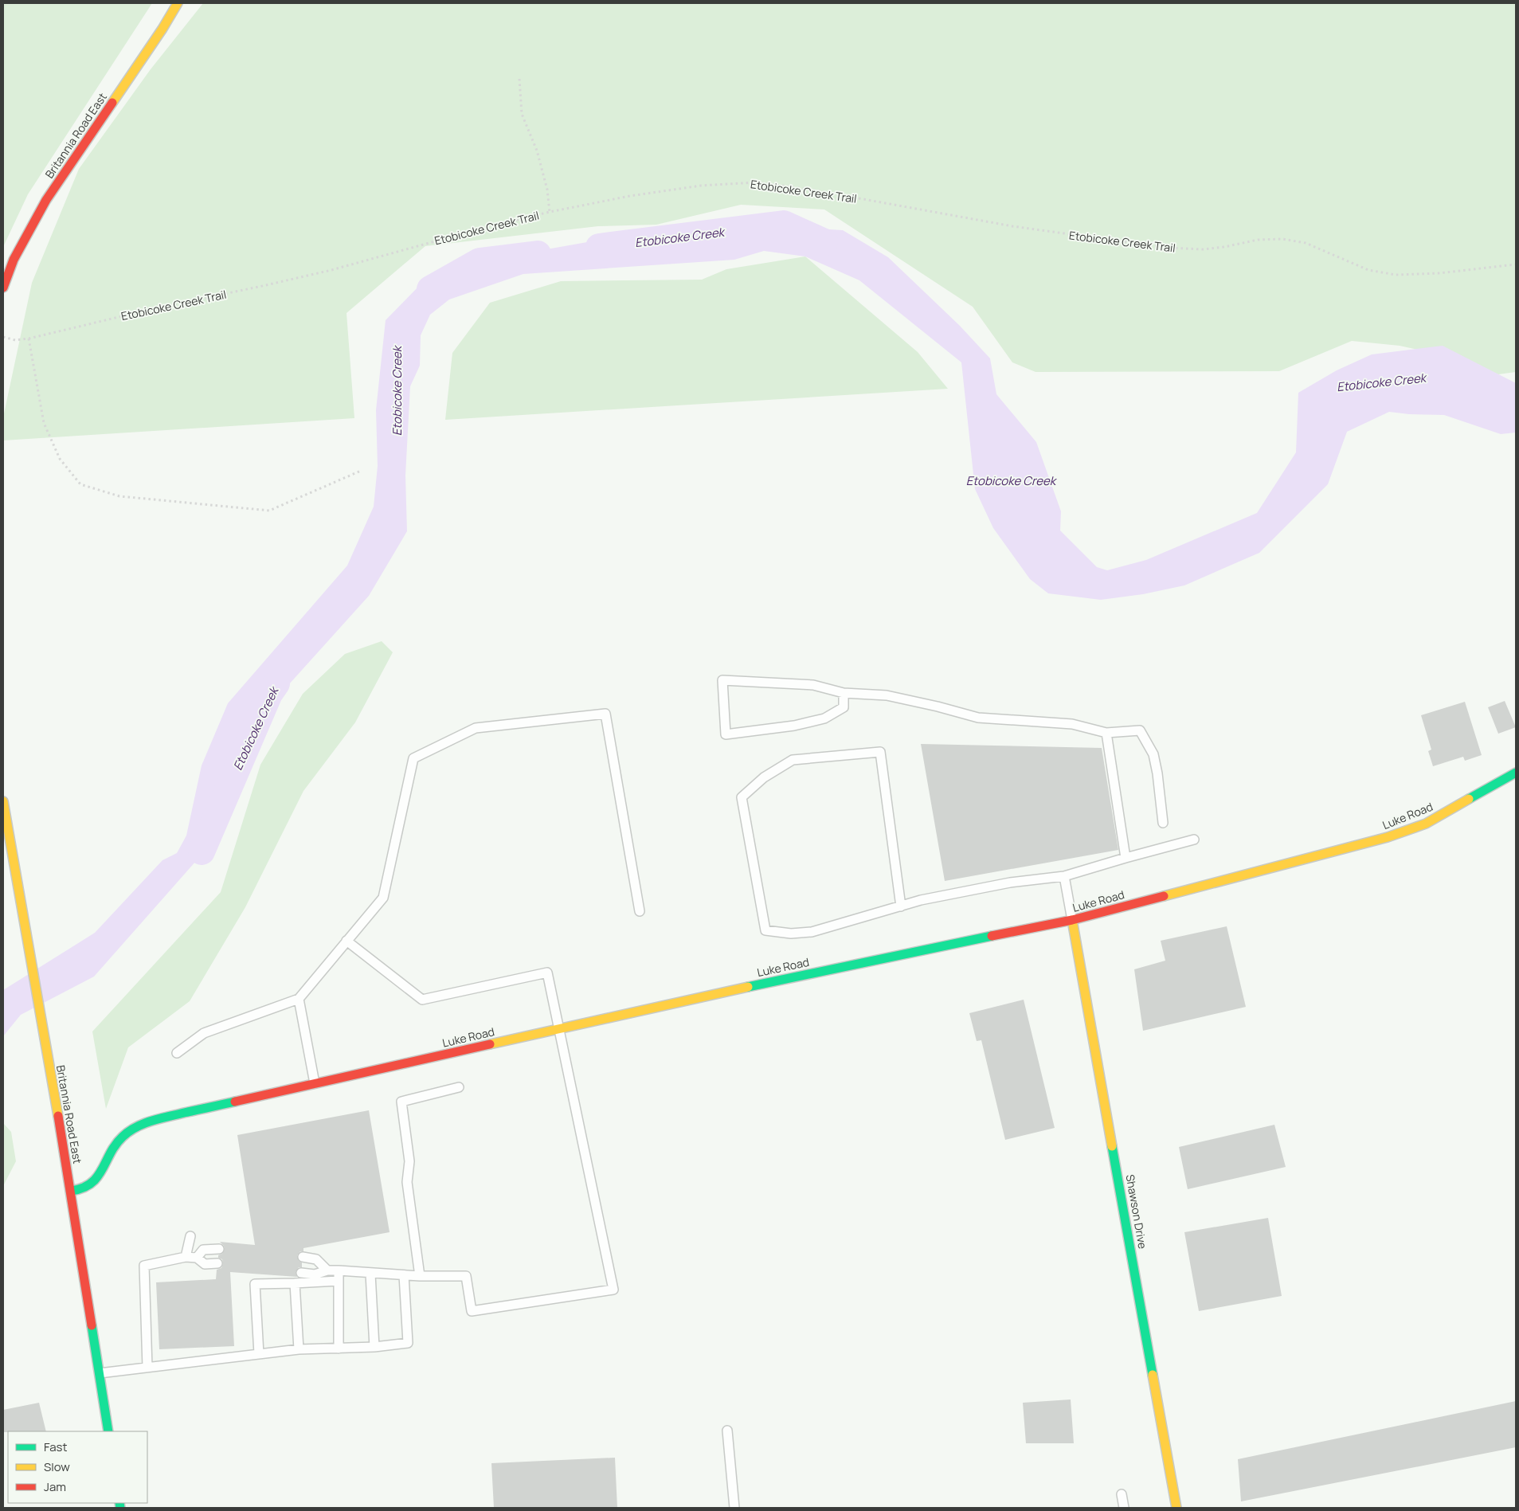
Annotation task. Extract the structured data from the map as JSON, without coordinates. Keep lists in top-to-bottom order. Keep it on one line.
{"streets":{"street":["Britannia Road East","Luke Road","Shawson Drive"],"path":["Etobicoke Creek Trail"]},"crossings":[["Britannia Road East","Luke Road"],["Luke Road","Shawson Drive"]],"water":["Etobicoke Creek"],"legend":["Fast","Slow","Jam"]}
